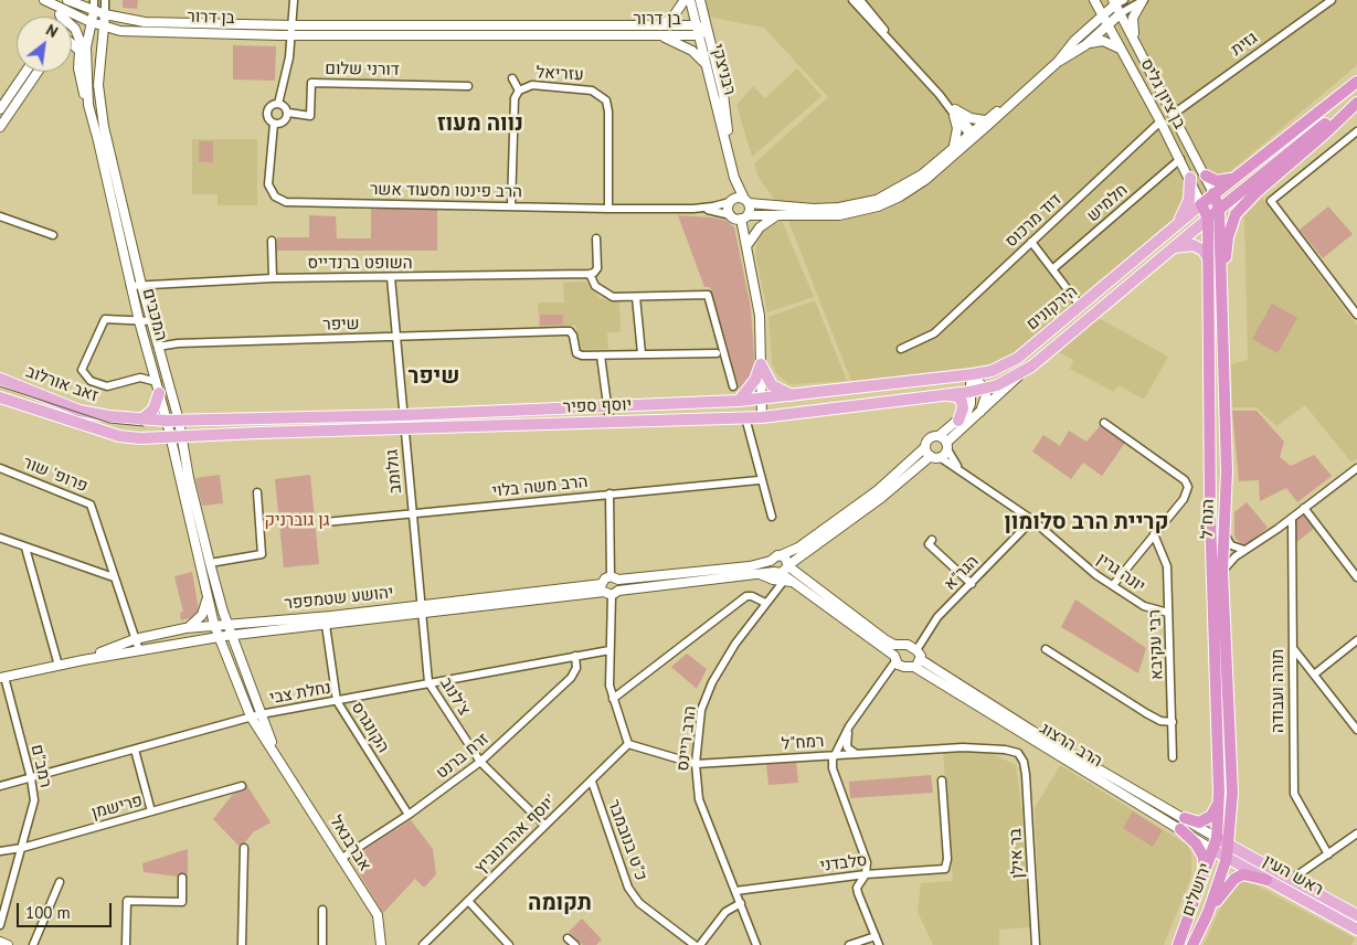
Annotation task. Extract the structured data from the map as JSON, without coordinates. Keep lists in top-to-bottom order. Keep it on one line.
{"streets":{"highway":["הנח\"ל","ירושלים"],"main road":["הירקונים","זאב אורלוב","יוסף ספיר","ראש העין"],"street":["בן דרור","גזית","דורני שלום","רבניצקי","עזריאל","בן ציון גליס","הרב פינטו מסעוד אשר","חלמיש","דוד מרכוס","השופט ברנדייס","המכבים","שיפר","גולומב","פרופ' שור","הרב משה בלוי","הגר\"א","יונה גרין","יהושע שטמפפר","רבי עקיבא","תורה ועבודה","נחלת צבי","צ'לנוב","הקונגרס","הרב ריינס","רמח\"ל","הרב הרצוג","זרח ברנט","רמב\"ם","פרישמן","יוסף אהרונוביץ'","כ\"ט בנובמבר","אברבנאל","בר אילן","סלבדני"]},"crossings":[["בן דרור","רבניצקי"],["בן דרור","המכבים"],["גזית","בן ציון גליס"],["דורני שלום","הרב פינטו מסעוד אשר"],["רבניצקי","הרב פינטו מסעוד אשר"],["עזריאל","הרב פינטו מסעוד אשר"],["בן ציון גליס","חלמיש"],["בן ציון גליס","דוד מרכוס"],["בן ציון גליס","הירקונים"],["בן ציון גליס","הנח\"ל"],["השופט ברנדייס","המכבים"],["השופט ברנדייס","גולומב"],["הירקונים","יוסף ספיר"],["הירקונים","הנח\"ל"],["הירקונים","יונה גרין"],["המכבים","שיפר"],["המכבים","זאב אורלוב"],["המכבים","יוסף ספיר"],["המכבים","יהושע שטמפפר"],["המכבים","אברבנאל"],["שיפר","גולומב"],["זאב אורלוב","יוסף ספיר"],["יוסף ספיר","גולומב"],["גולומב","הרב משה בלוי"],["גולומב","יהושע שטמפפר"],["גולומב","צ'לנוב"],["פרופ' שור","יהושע שטמפפר"],["הנח\"ל","הרב הרצוג"],["הנח\"ל","ראש העין"],["הנח\"ל","ירושלים"],["הגר\"א","יונה גרין"],["הגר\"א","הרב הרצוג"],["יונה גרין","רבי עקיבא"],["יהושע שטמפפר","צ'לנוב"],["יהושע שטמפפר","הקונגרס"],["יהושע שטמפפר","הרב ריינס"],["יהושע שטמפפר","הרב הרצוג"],["יהושע שטמפפר","רמב\"ם"],["יהושע שטמפפר","אברבנאל"],["נחלת צבי","צ'לנוב"],["נחלת צבי","הקונגרס"],["נחלת צבי","זרח ברנט"],["נחלת צבי","רמב\"ם"],["נחלת צבי","אברבנאל"],["צ'לנוב","זרח ברנט"],["צ'לנוב","יוסף אהרונוביץ'"],["הקונגרס","זרח ברנט"],["הרב ריינס","רמח\"ל"],["הרב ריינס","הרב הרצוג"],["הרב ריינס","סלבדני"],["רמח\"ל","יוסף אהרונוביץ'"],["רמח\"ל","בר אילן"],["הרב הרצוג","ראש העין"],["הרב הרצוג","ירושלים"],["זרח ברנט","אברבנאל"],["רמב\"ם","פרישמן"],["יוסף אהרונוביץ'","כ\"ט בנובמבר"],["ראש העין","ירושלים"]],"districts":["נווה מעוז","שיפר","קריית הרב סלומון","תקומה"],"parks":["גן גוברניק"],"scale_bar":"100 m","north":"top right"}
